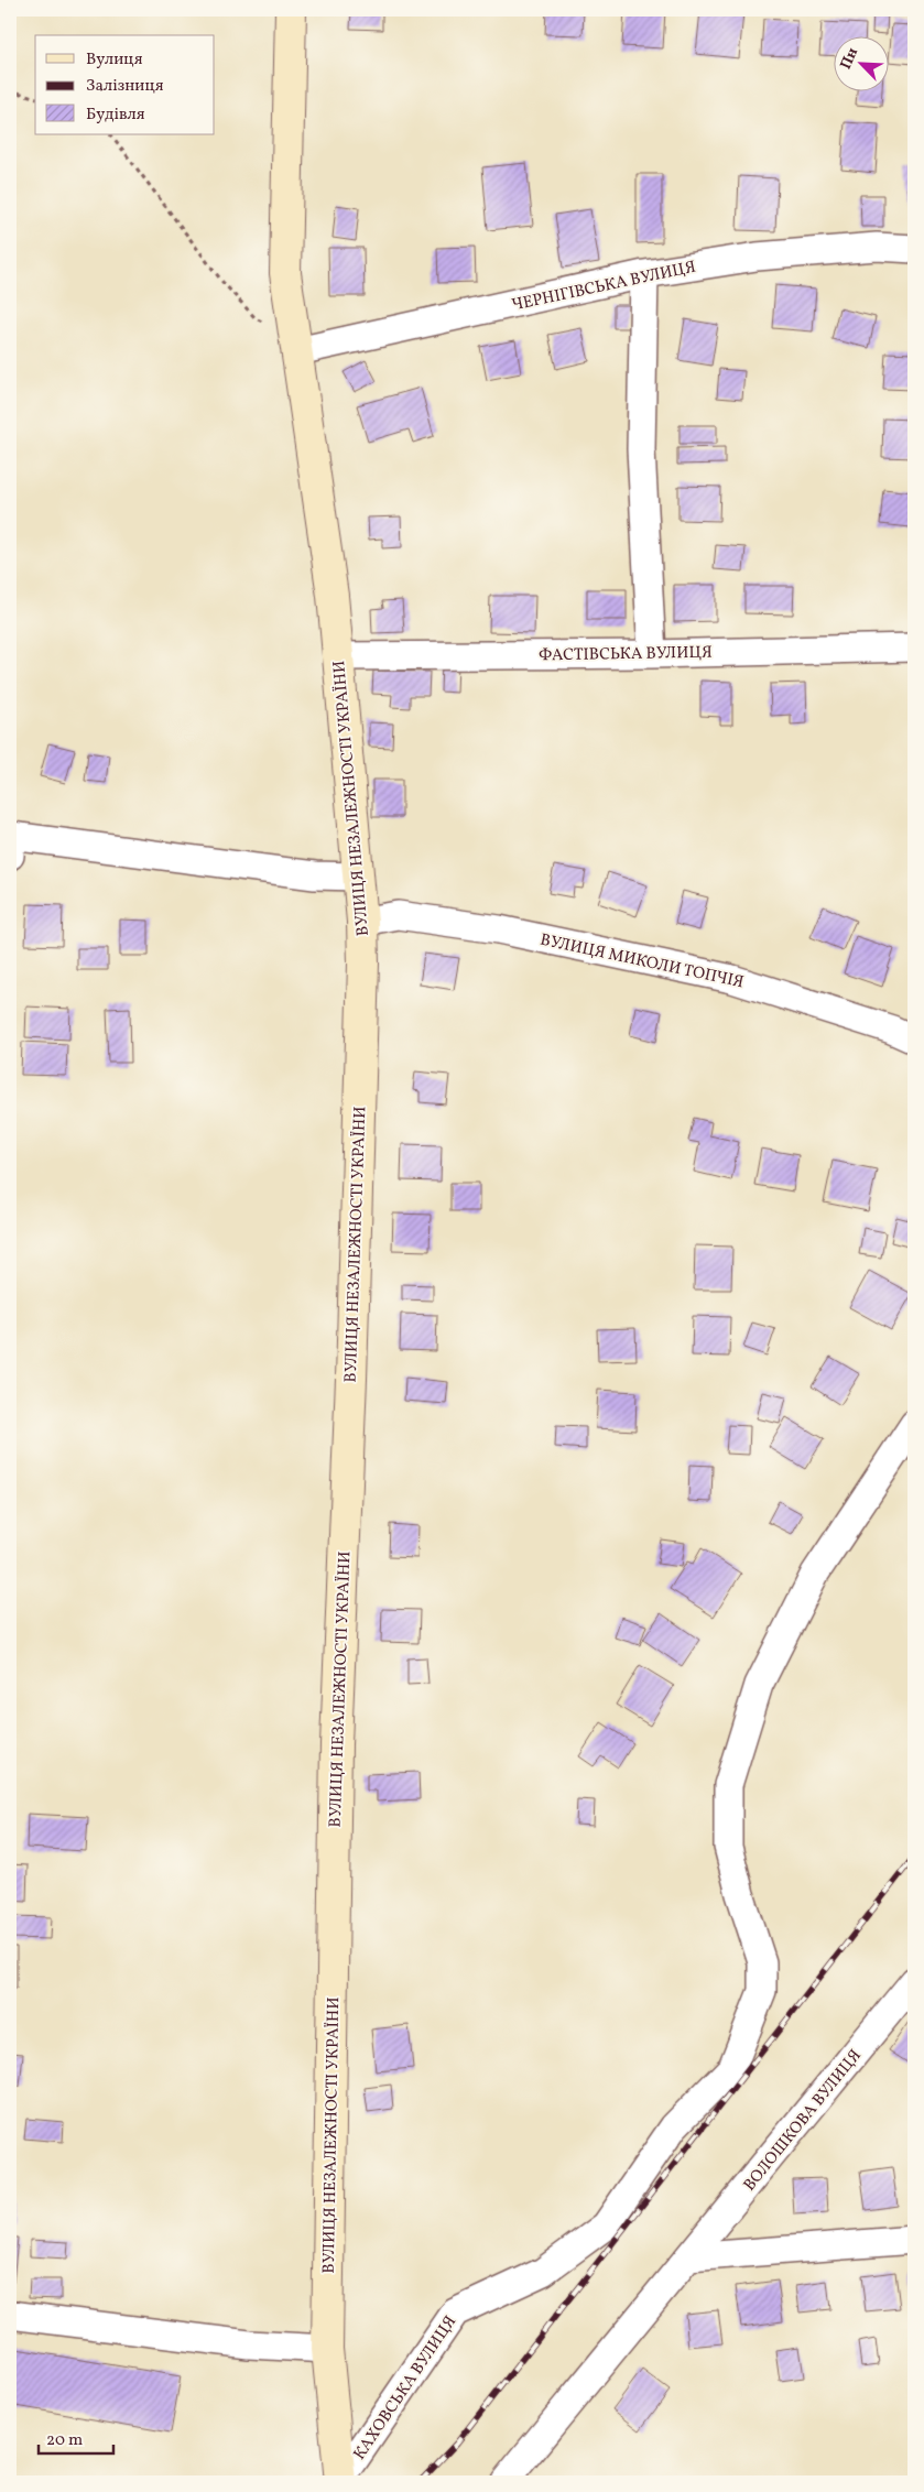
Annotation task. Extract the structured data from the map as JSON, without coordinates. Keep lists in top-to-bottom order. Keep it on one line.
{"streets":{"street":["ЧЕРНІГІВСЬКА ВУЛИЦЯ","ФАСТІВСЬКА ВУЛИЦЯ","ВУЛИЦЯ НЕЗАЛЕЖНОСТІ УКРАЇНИ","ВУЛИЦЯ МИКОЛИ ТОПЧІЯ","ВОЛОШКОВА ВУЛИЦЯ","КАХОВСЬКА ВУЛИЦЯ"]},"crossings":[["ЧЕРНІГІВСЬКА ВУЛИЦЯ","ВУЛИЦЯ НЕЗАЛЕЖНОСТІ УКРАЇНИ"],["ФАСТІВСЬКА ВУЛИЦЯ","ВУЛИЦЯ НЕЗАЛЕЖНОСТІ УКРАЇНИ"],["ВУЛИЦЯ НЕЗАЛЕЖНОСТІ УКРАЇНИ","ВУЛИЦЯ МИКОЛИ ТОПЧІЯ"],["ВУЛИЦЯ НЕЗАЛЕЖНОСТІ УКРАЇНИ","КАХОВСЬКА ВУЛИЦЯ"]],"legend":["Вулиця","Залізниця","Будівля"],"scale_bar":"20 m","north":"top left"}
